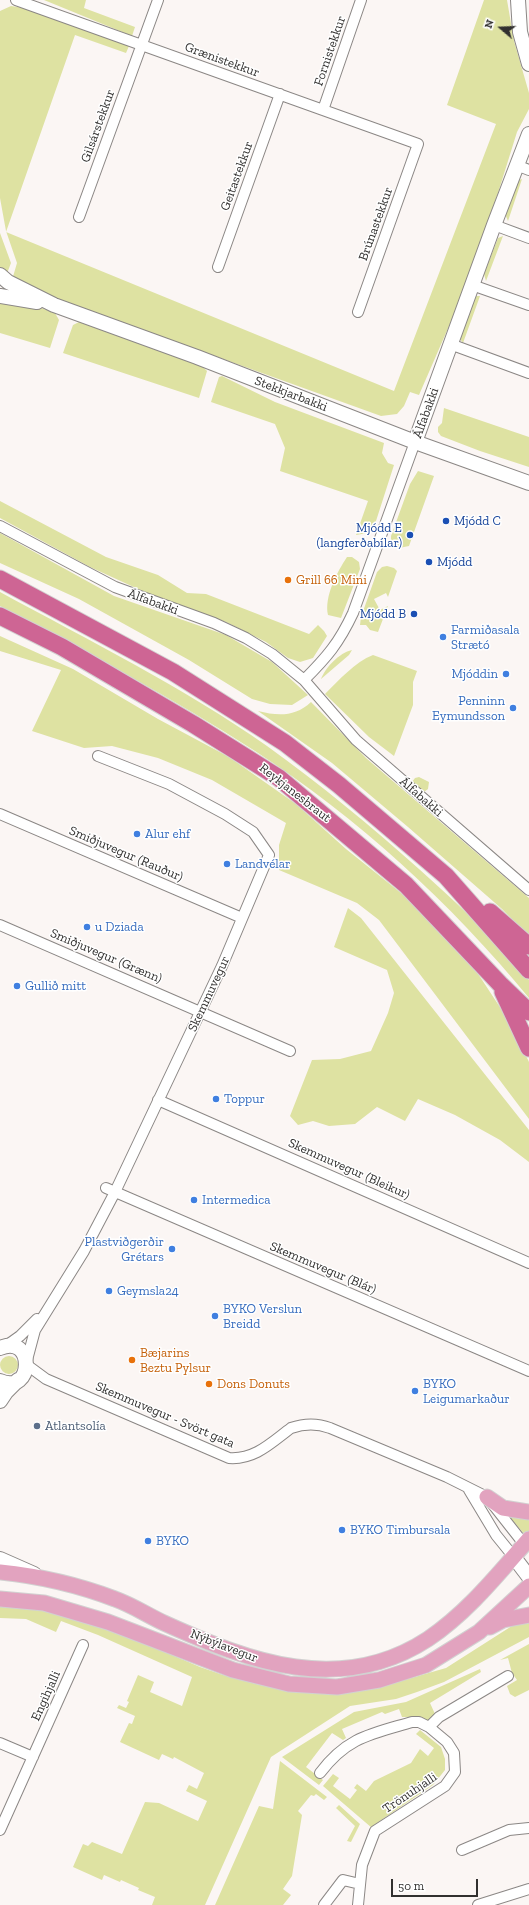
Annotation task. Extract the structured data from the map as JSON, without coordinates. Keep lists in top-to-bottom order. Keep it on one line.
{"streets":{"highway":["Reykjanesbraut"],"main road":["Nýbýlavegur"],"street":["Fornistekkur","Grænistekkur","Gilsárstekkur","Geitastekkur","Brúnastekkur","Stekkjarbakki","Álfabakki","Smiðjuvegur (Rauður)","Smiðjuvegur (Grænn)","Skemmuvegur","Skemmuvegur (Bleikur)","Skemmuvegur (Blár)","Skemmuvegur - Svört gata","Engihjalli","Trönuhjalli"]},"crossings":[["Fornistekkur","Grænistekkur"],["Grænistekkur","Gilsárstekkur"],["Grænistekkur","Geitastekkur"],["Grænistekkur","Brúnastekkur"],["Stekkjarbakki","Álfabakki"],["Smiðjuvegur (Rauður)","Skemmuvegur"],["Smiðjuvegur (Grænn)","Skemmuvegur"],["Skemmuvegur","Skemmuvegur (Bleikur)"],["Skemmuvegur","Skemmuvegur (Blár)"],["Skemmuvegur","Skemmuvegur - Svört gata"],["Skemmuvegur - Svört gata","Nýbýlavegur"]],"places":["Mjódd C","Mjódd E (langferðabílar)","Mjódd","Grill 66 Mini","Mjódd B","Farmiðasala Strætó","Mjóddin","Penninn Eymundsson","Alur ehf","Landvélar","u Dziada","Gullið mitt","Toppur","Intermedica","Plastviðgerðir Grétars","Geymsla24","BYKO Verslun Breidd","Bæjarins Beztu Pylsur","Dons Donuts","BYKO Leigumarkaður","Atlantsolía","BYKO Timbursala","BYKO"],"scale_bar":"50 m","north":"left"}
